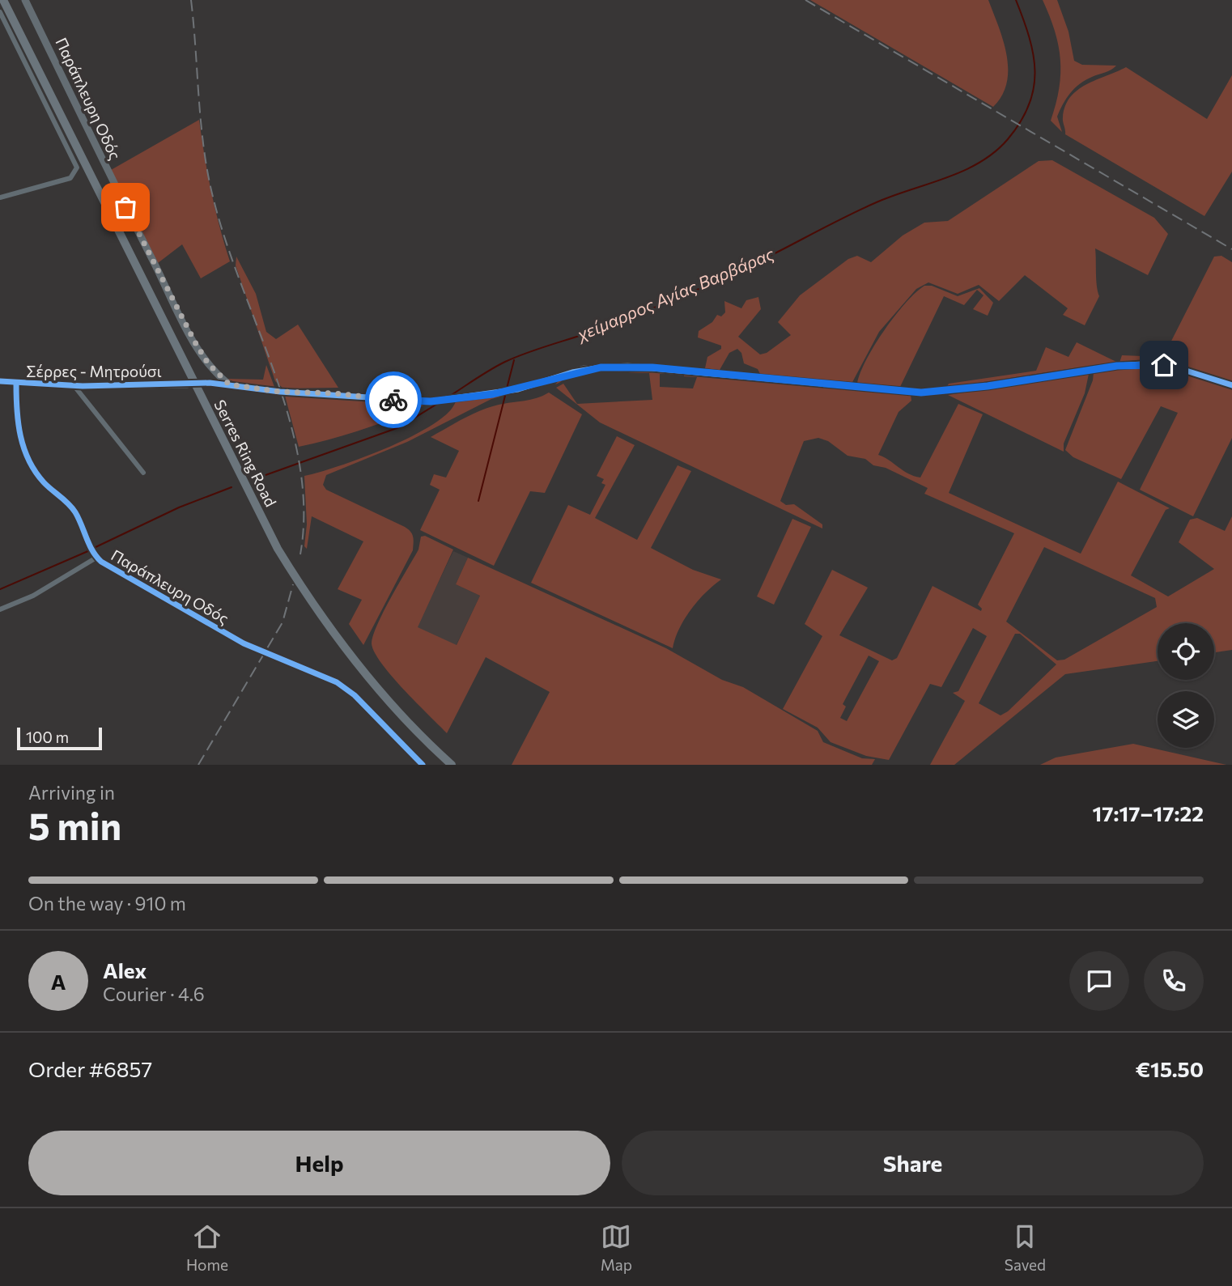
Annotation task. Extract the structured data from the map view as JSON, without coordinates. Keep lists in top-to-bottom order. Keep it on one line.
{"streets":{"main road":["Serres Ring Road"],"street":["Παράπλευρη Οδός","Σέρρες - Μητρούσι"]},"crossings":[["Παράπλευρη Οδός","Σέρρες - Μητρούσι"]],"water":["χείμαρρος Αγίας Βαρβάρας"],"scale_bar":"100 m","page":{"scale":"100 m","heading":["5 min","Arriving in","17:17–17:22"],"panel":["Alex","Courier · 4.6","Order #6857","€15.50"],"bar":"On the way · 910 m","round":"A","buttons":["Help","Share"],"tabs":["Home","Map","Saved"]}}
